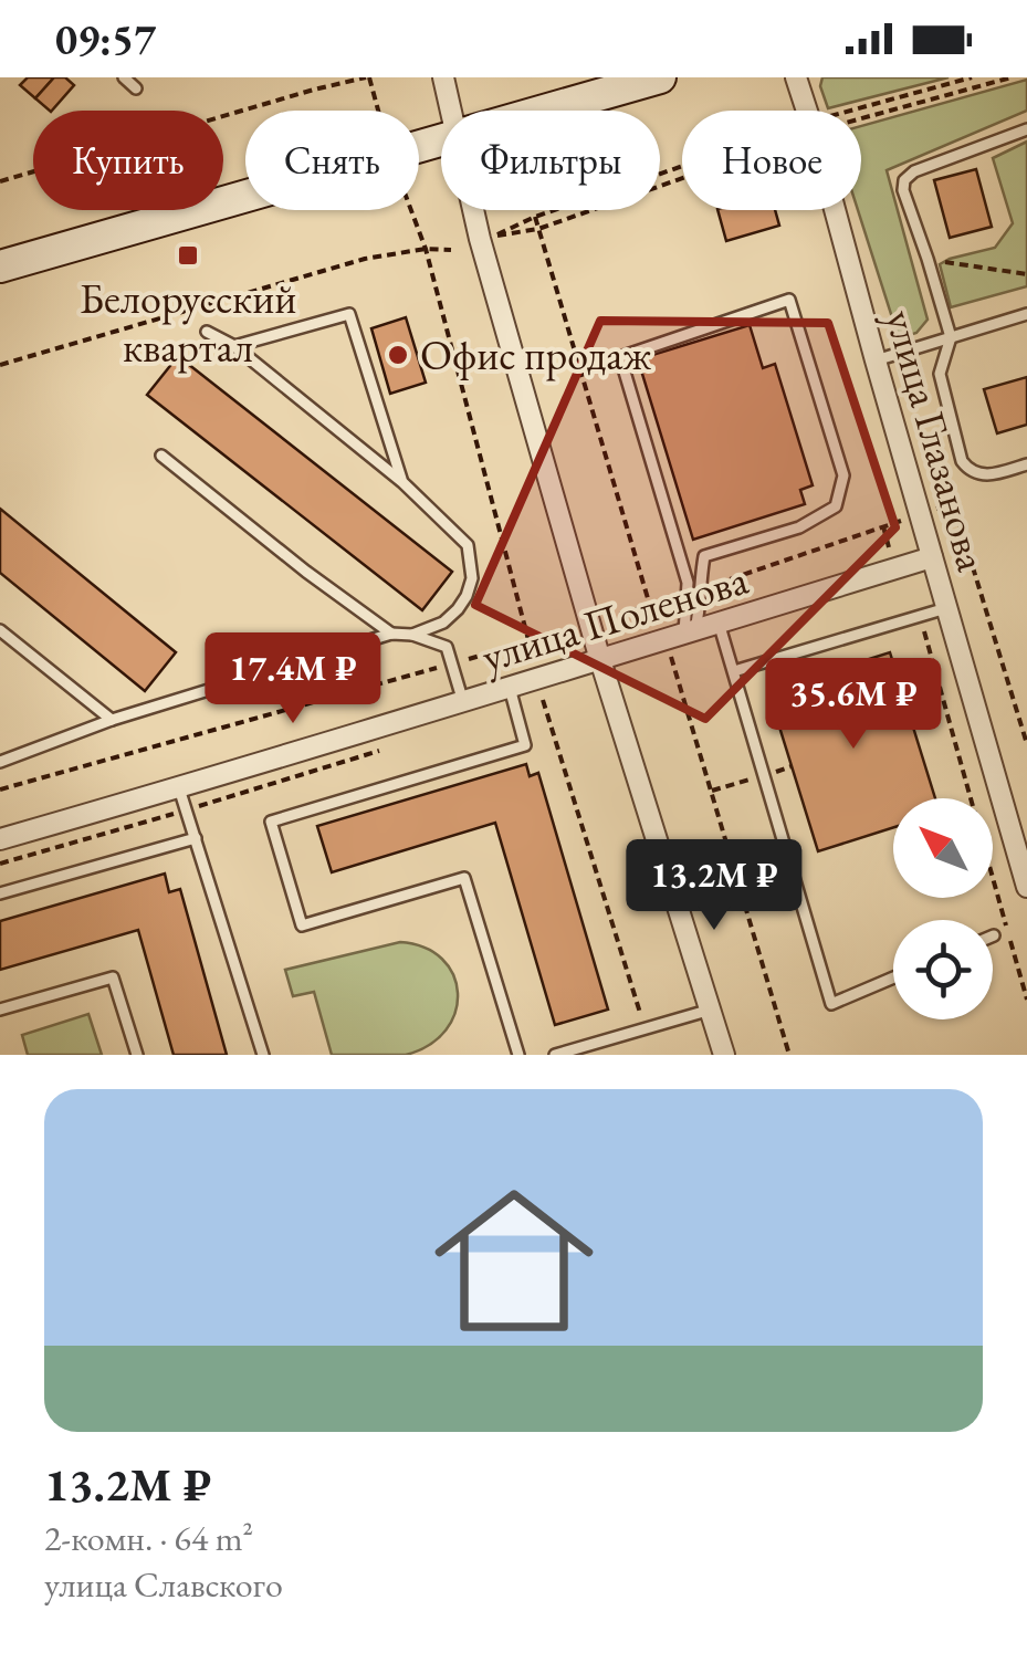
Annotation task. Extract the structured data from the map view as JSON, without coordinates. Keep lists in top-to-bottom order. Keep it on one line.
{"streets":{"street":["улица Глазанова","улица Поленова"]},"crossings":[["улица Глазанова","улица Поленова"]],"places":{"transit":["Белорусский квартал"],"other":["Офис продаж"]},"north":"top left","page":{"status":"09:57","chip":["Купить","Снять","Фильтры","Новое"],"price":["17.4M ₽","35.6M ₽","13.2M ₽"],"list":[{"name":"13.2M ₽","note":"2-комн. · 64 m² · улица Славского"}]}}
